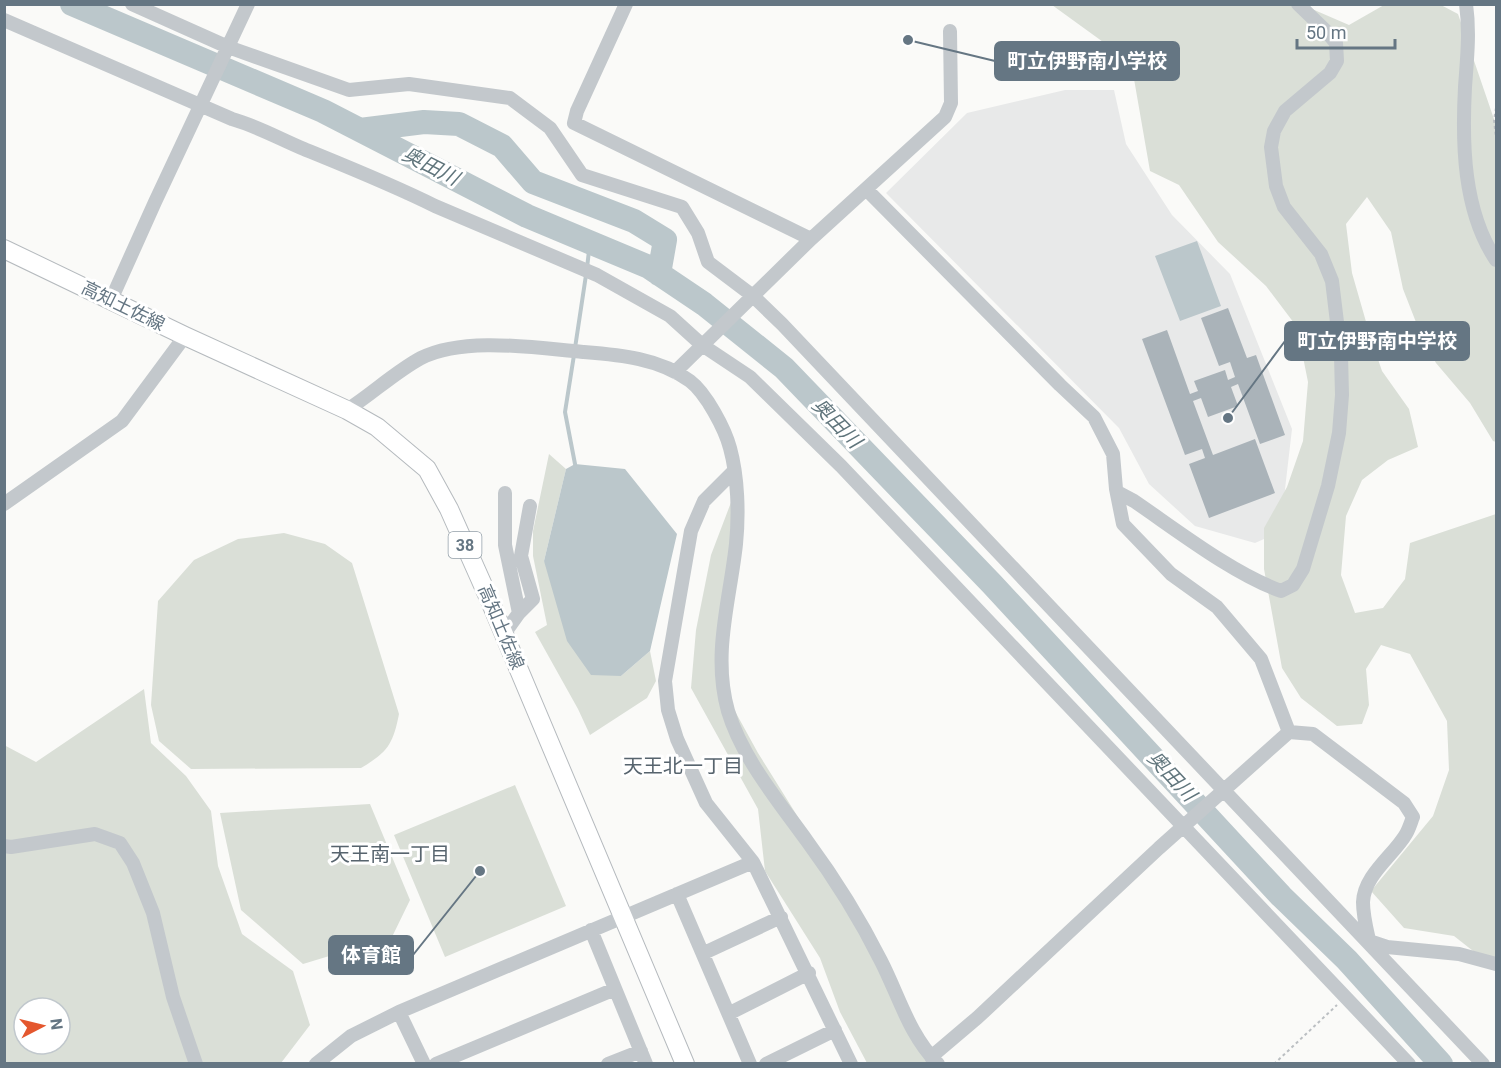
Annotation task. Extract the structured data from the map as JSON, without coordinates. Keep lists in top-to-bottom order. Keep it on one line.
{"streets":{"main road":["高知土佐線","38"]},"districts":["天王北一丁目","天王南一丁目"],"water":["奥田川"],"places":["町立伊野南小学校","町立伊野南中学校","体育館"],"scale_bar":"50 m","north":"right"}
